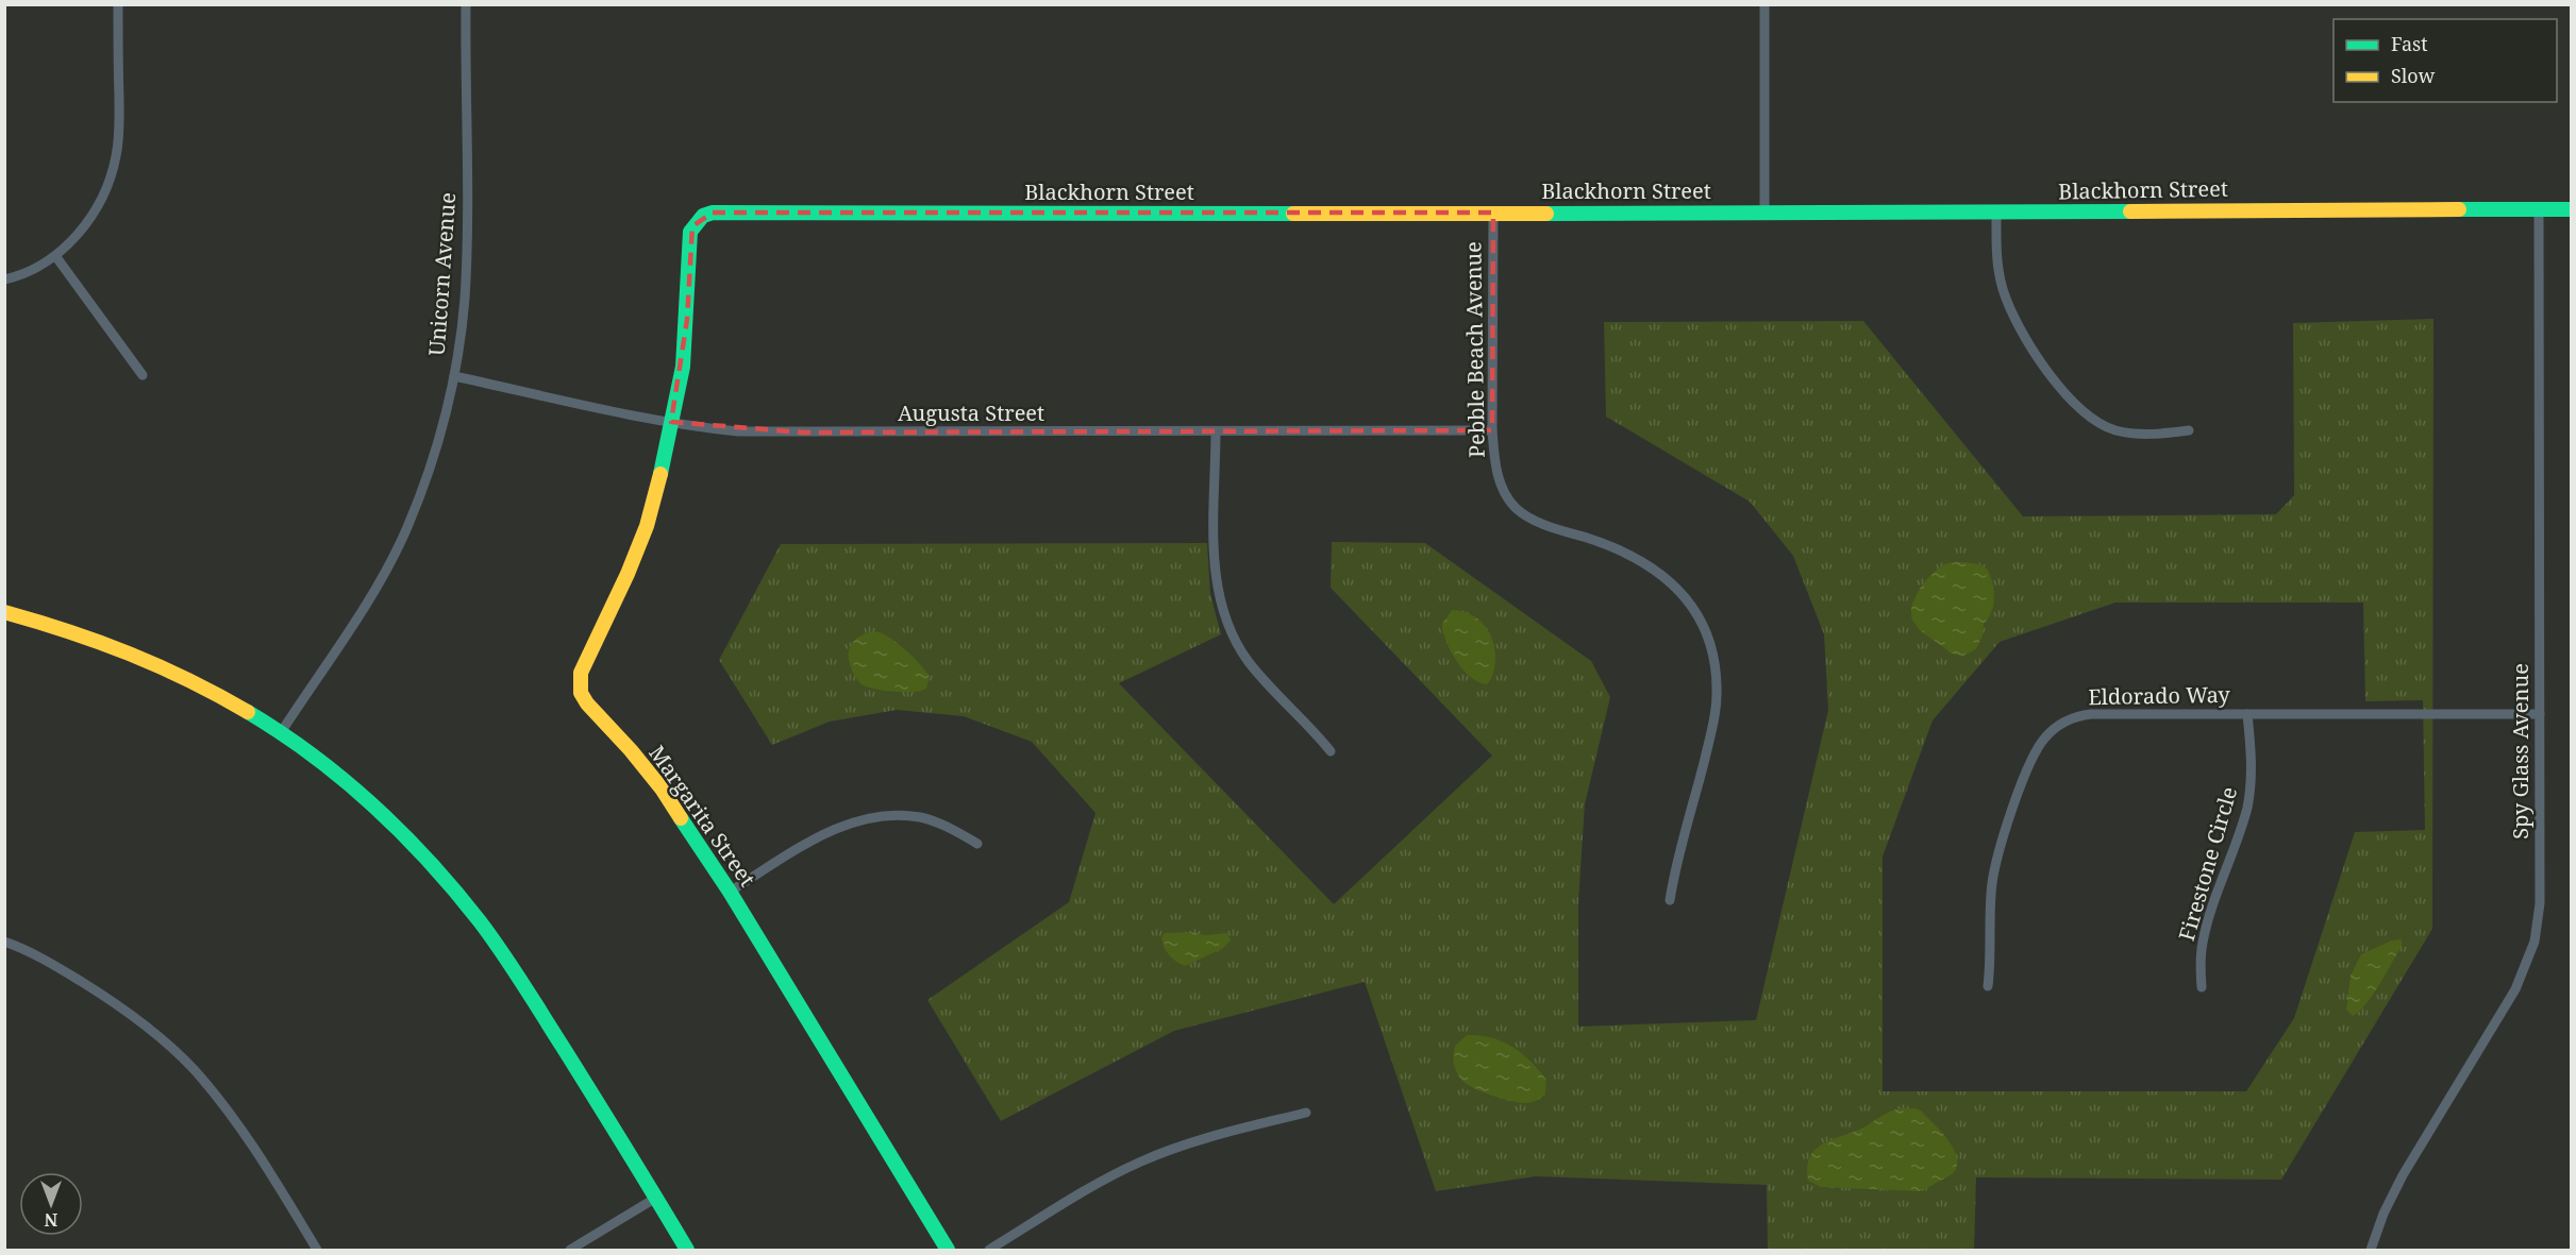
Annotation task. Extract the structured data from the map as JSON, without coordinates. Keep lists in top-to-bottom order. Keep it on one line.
{"streets":{"street":["Blackhorn Street","Unicorn Avenue","Pebble Beach Avenue","Augusta Street","Eldorado Way","Spy Glass Avenue","Margarita Street","Firestone Circle"]},"crossings":[["Blackhorn Street","Pebble Beach Avenue"],["Blackhorn Street","Spy Glass Avenue"],["Blackhorn Street","Margarita Street"],["Unicorn Avenue","Augusta Street"],["Pebble Beach Avenue","Augusta Street"],["Augusta Street","Margarita Street"],["Eldorado Way","Spy Glass Avenue"],["Eldorado Way","Firestone Circle"]],"legend":["Fast","Slow"],"north":"bottom"}
